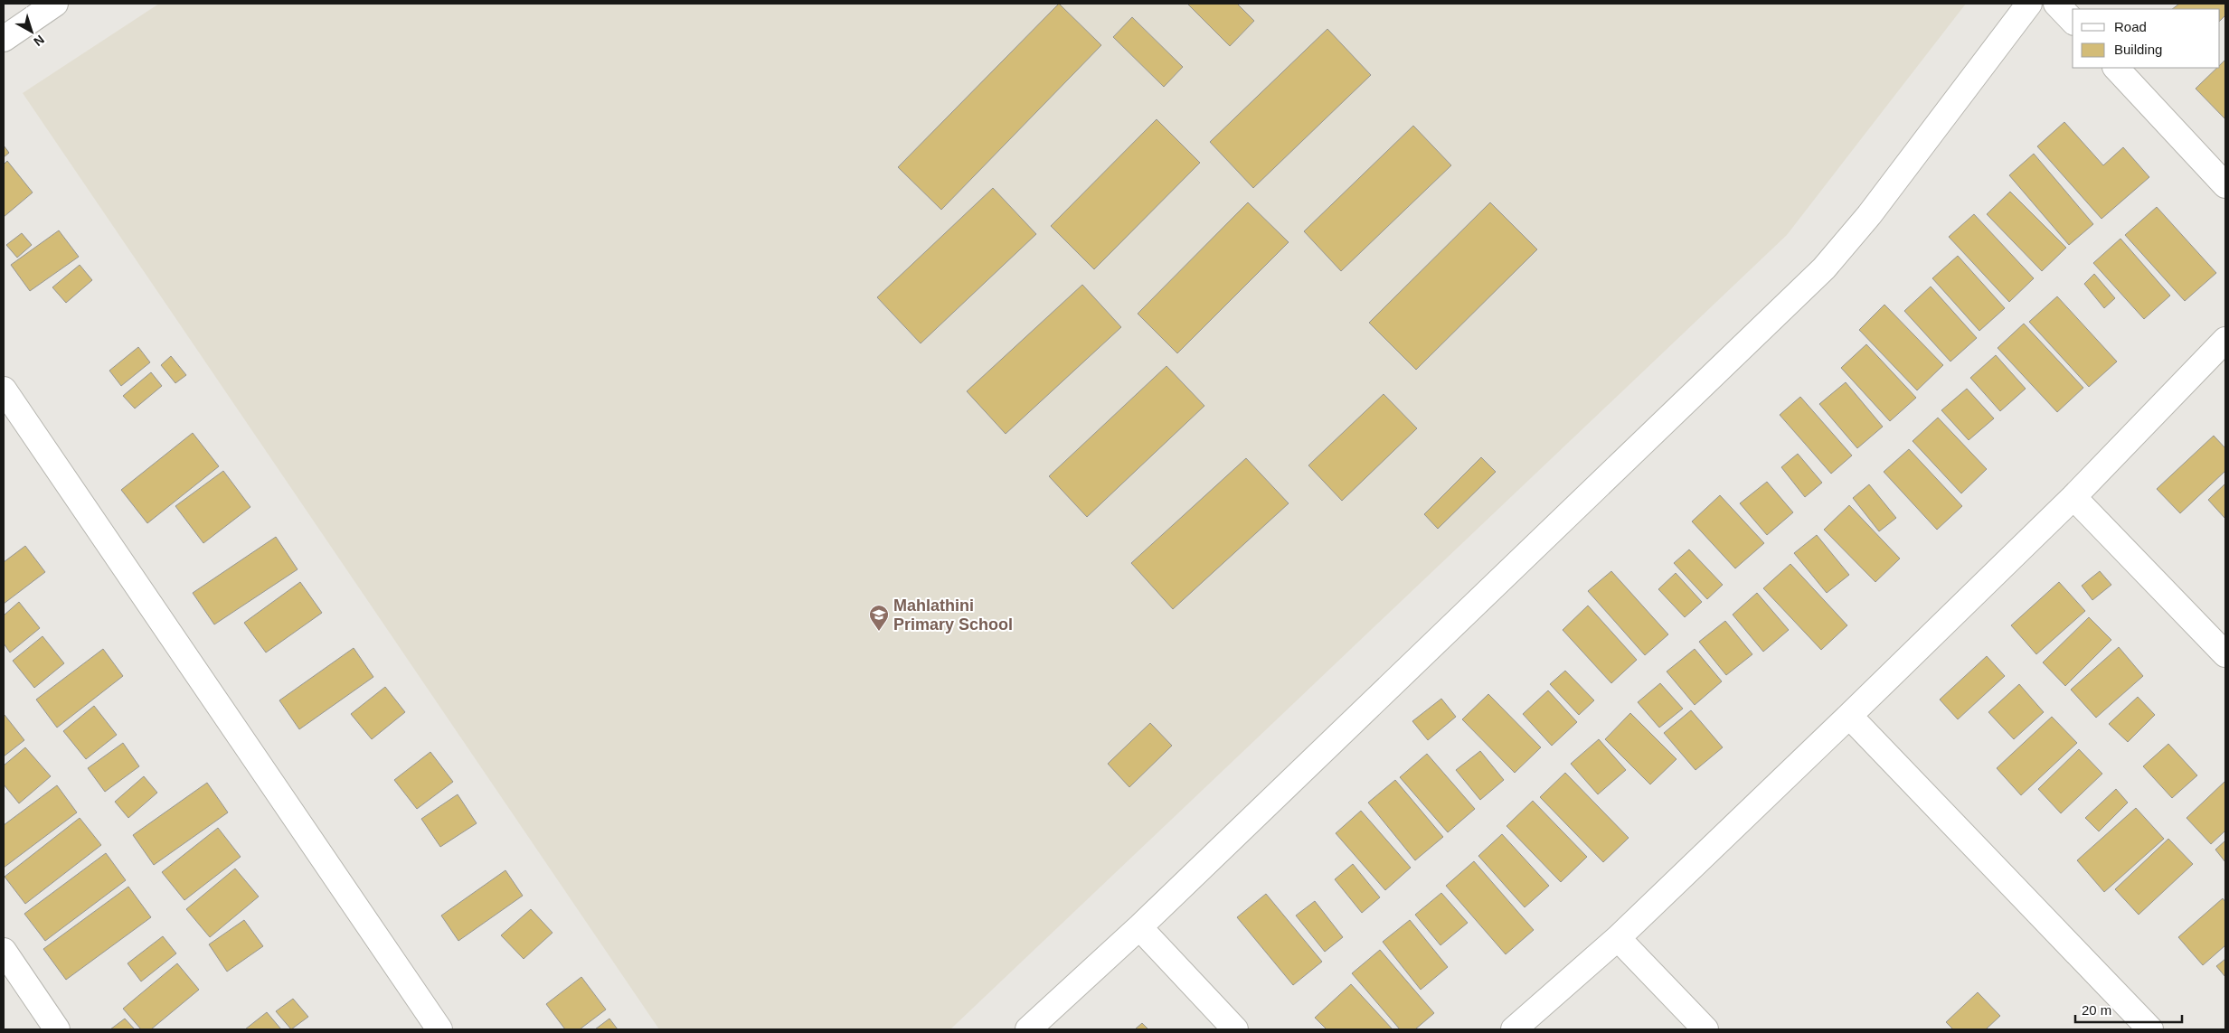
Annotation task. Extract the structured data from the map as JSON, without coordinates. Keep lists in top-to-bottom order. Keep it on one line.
{"places":{"school or university":["Mahlathini Primary School"]},"legend":["Road","Building"],"scale_bar":"20 m","north":"bottom right"}
